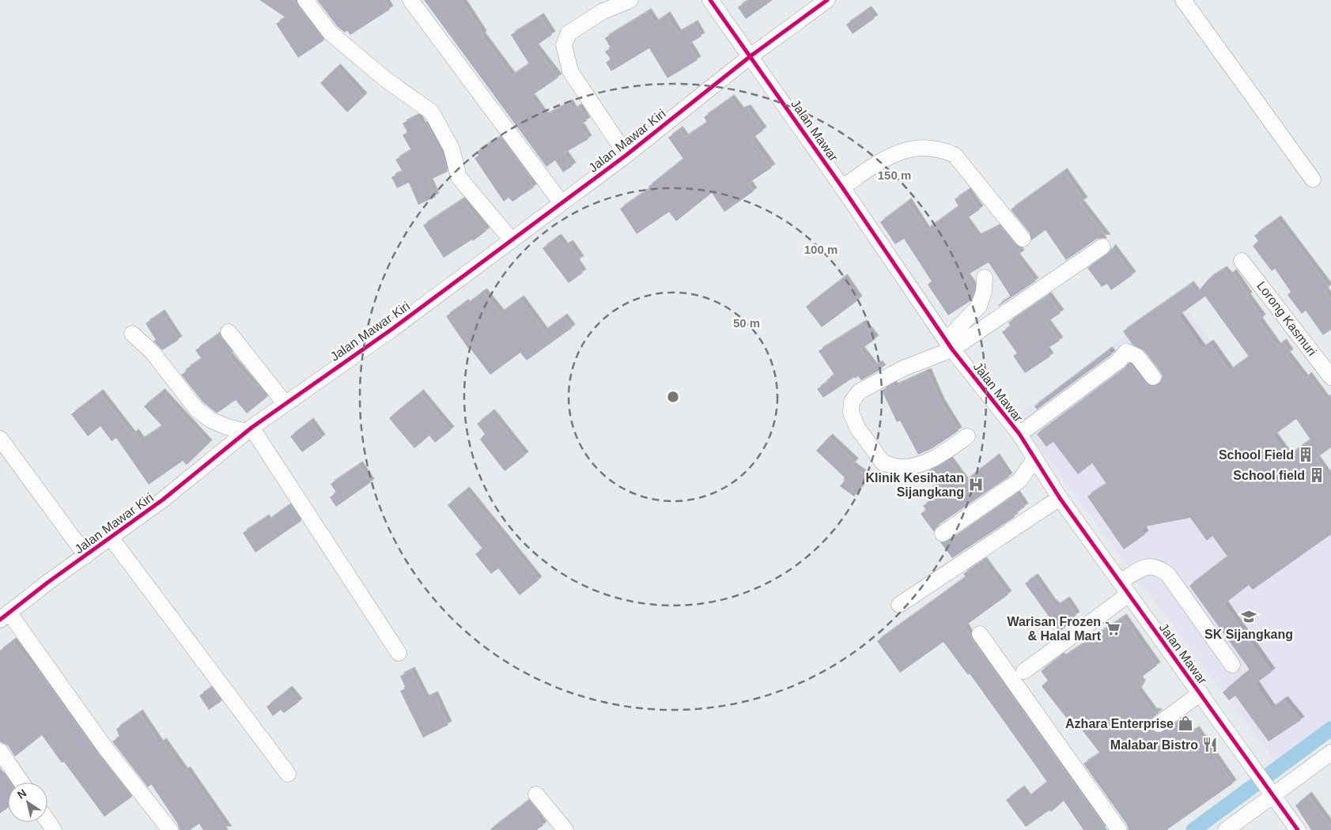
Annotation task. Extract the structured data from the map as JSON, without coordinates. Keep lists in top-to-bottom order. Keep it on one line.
{"streets":{"street":["Jalan Mawar","Jalan Mawar Kiri","Lorong Kasmuri"]},"crossings":[["Jalan Mawar","Jalan Mawar Kiri"]],"places":{"building":["School Field","School field"],"hospital":["Klinik Kesihatan Sijangkang"],"school or university":["SK Sijangkang"],"supermarket":["Warisan Frozen & Halal Mart"],"shop":["Azhara Enterprise"],"restaurant":["Malabar Bistro"]},"north":"top left","rings":["150 m","100 m","50 m"]}
